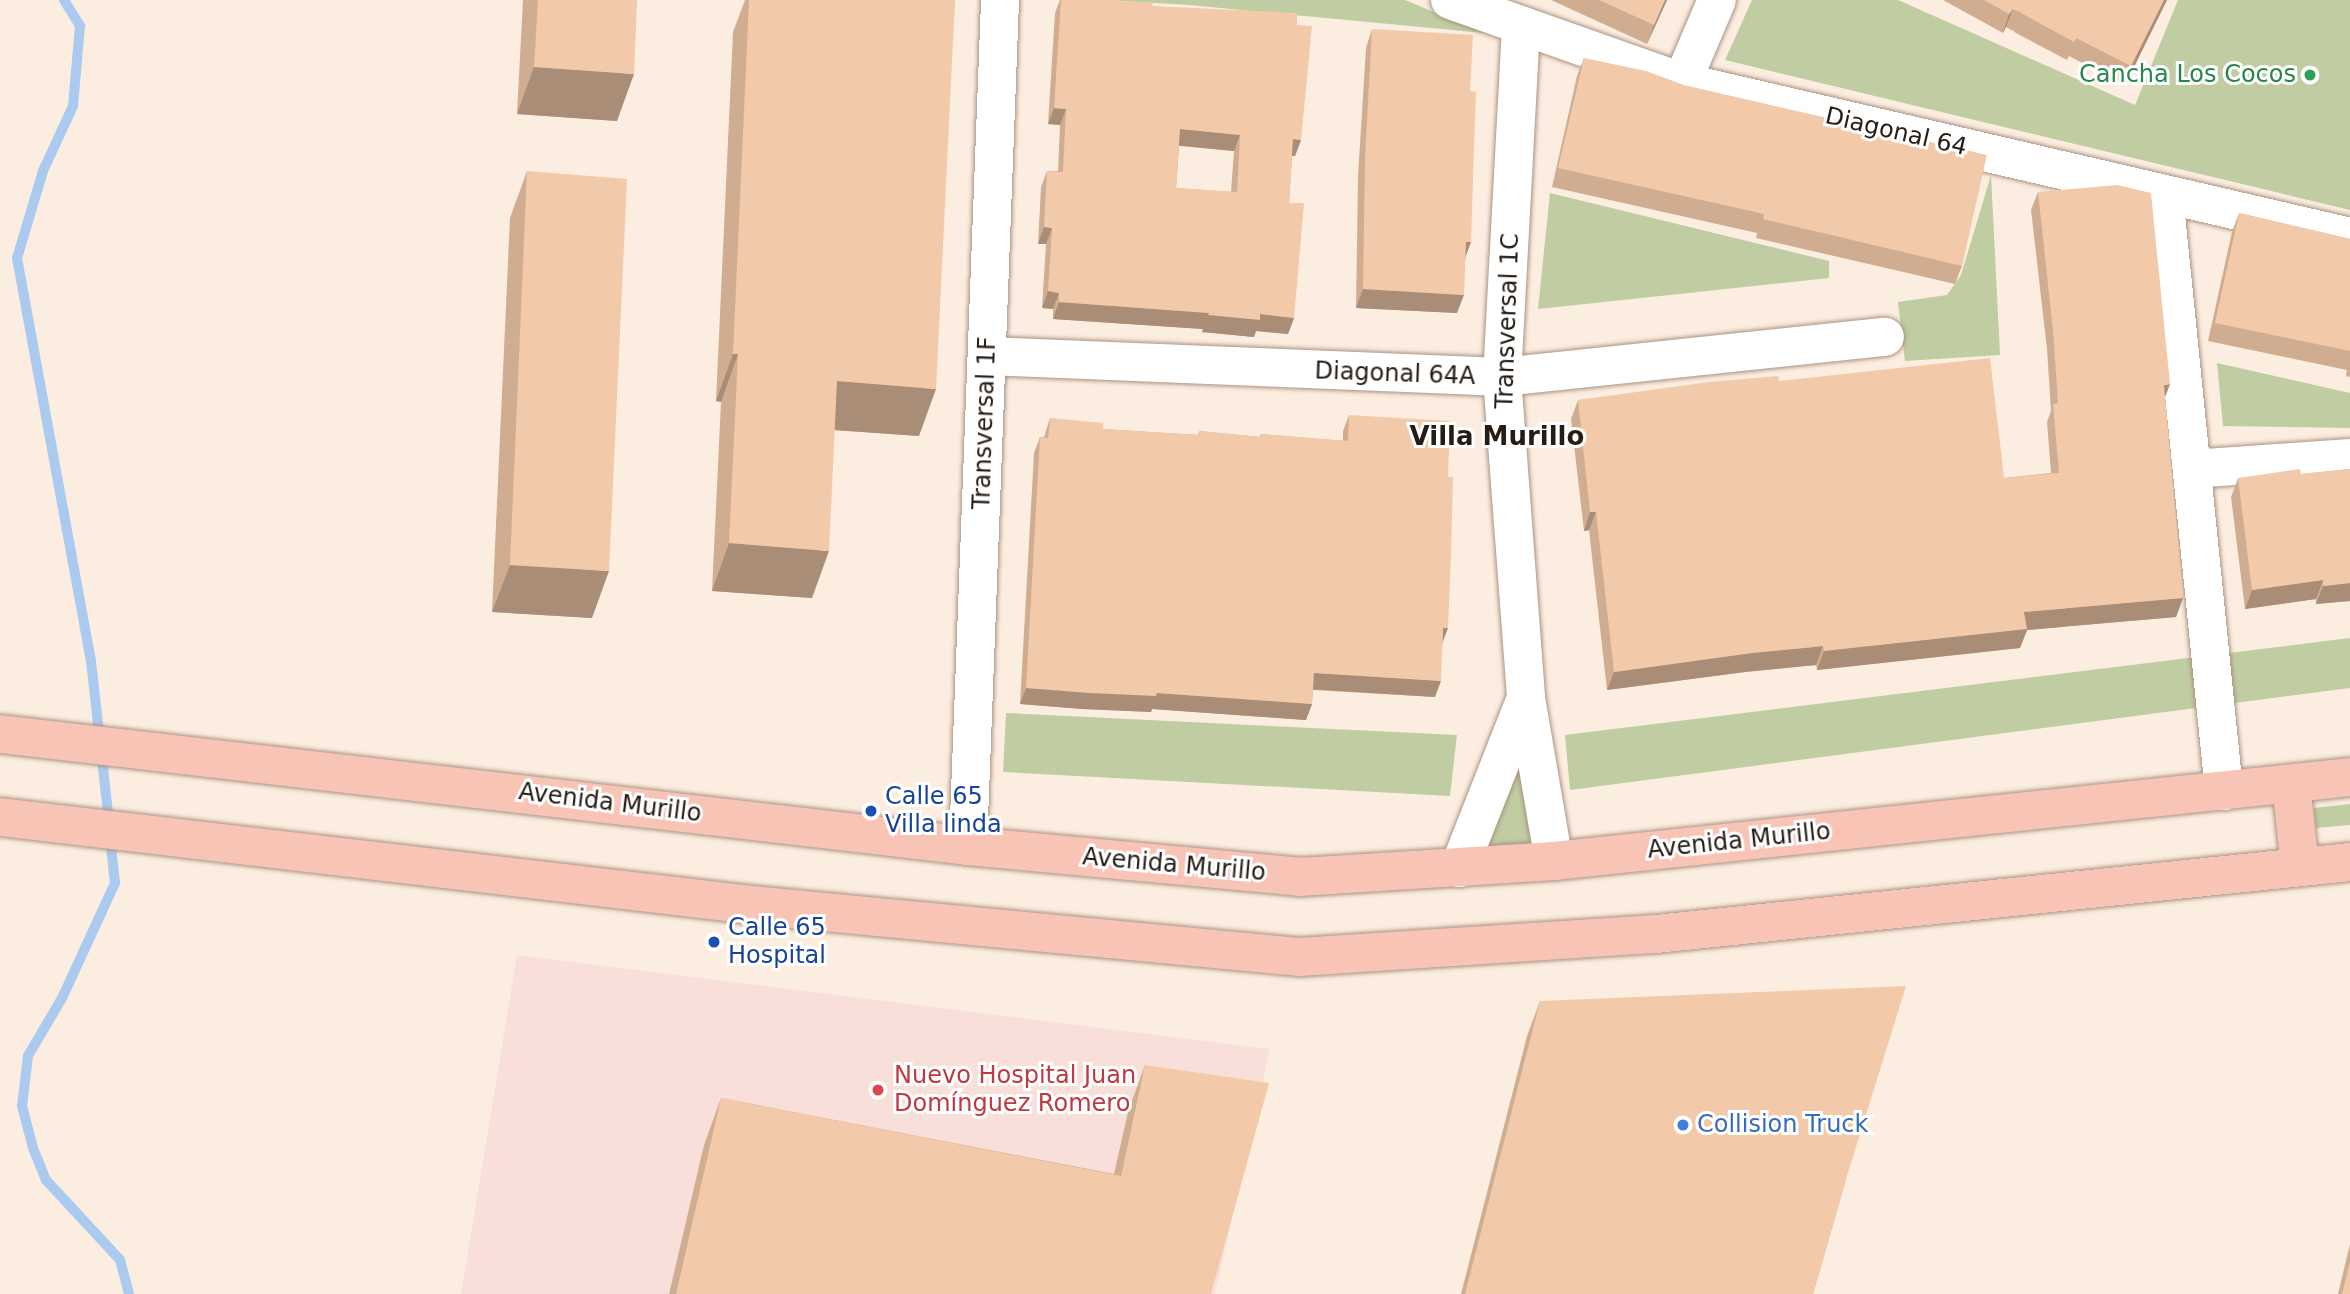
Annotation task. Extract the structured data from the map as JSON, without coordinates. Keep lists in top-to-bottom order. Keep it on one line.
{"streets":{"main road":["Avenida Murillo"],"street":["Diagonal 64","Transversal 1C","Diagonal 64A","Transversal 1F"]},"crossings":[["Diagonal 64","Transversal 1C"],["Transversal 1C","Diagonal 64A"],["Transversal 1C","Avenida Murillo"],["Diagonal 64A","Transversal 1F"],["Transversal 1F","Avenida Murillo"]],"districts":["Villa Murillo"],"places":["Cancha Los Cocos","Calle 65 Villa linda","Calle 65 Hospital","Nuevo Hospital Juan Domínguez Romero","Collision Truck"]}
